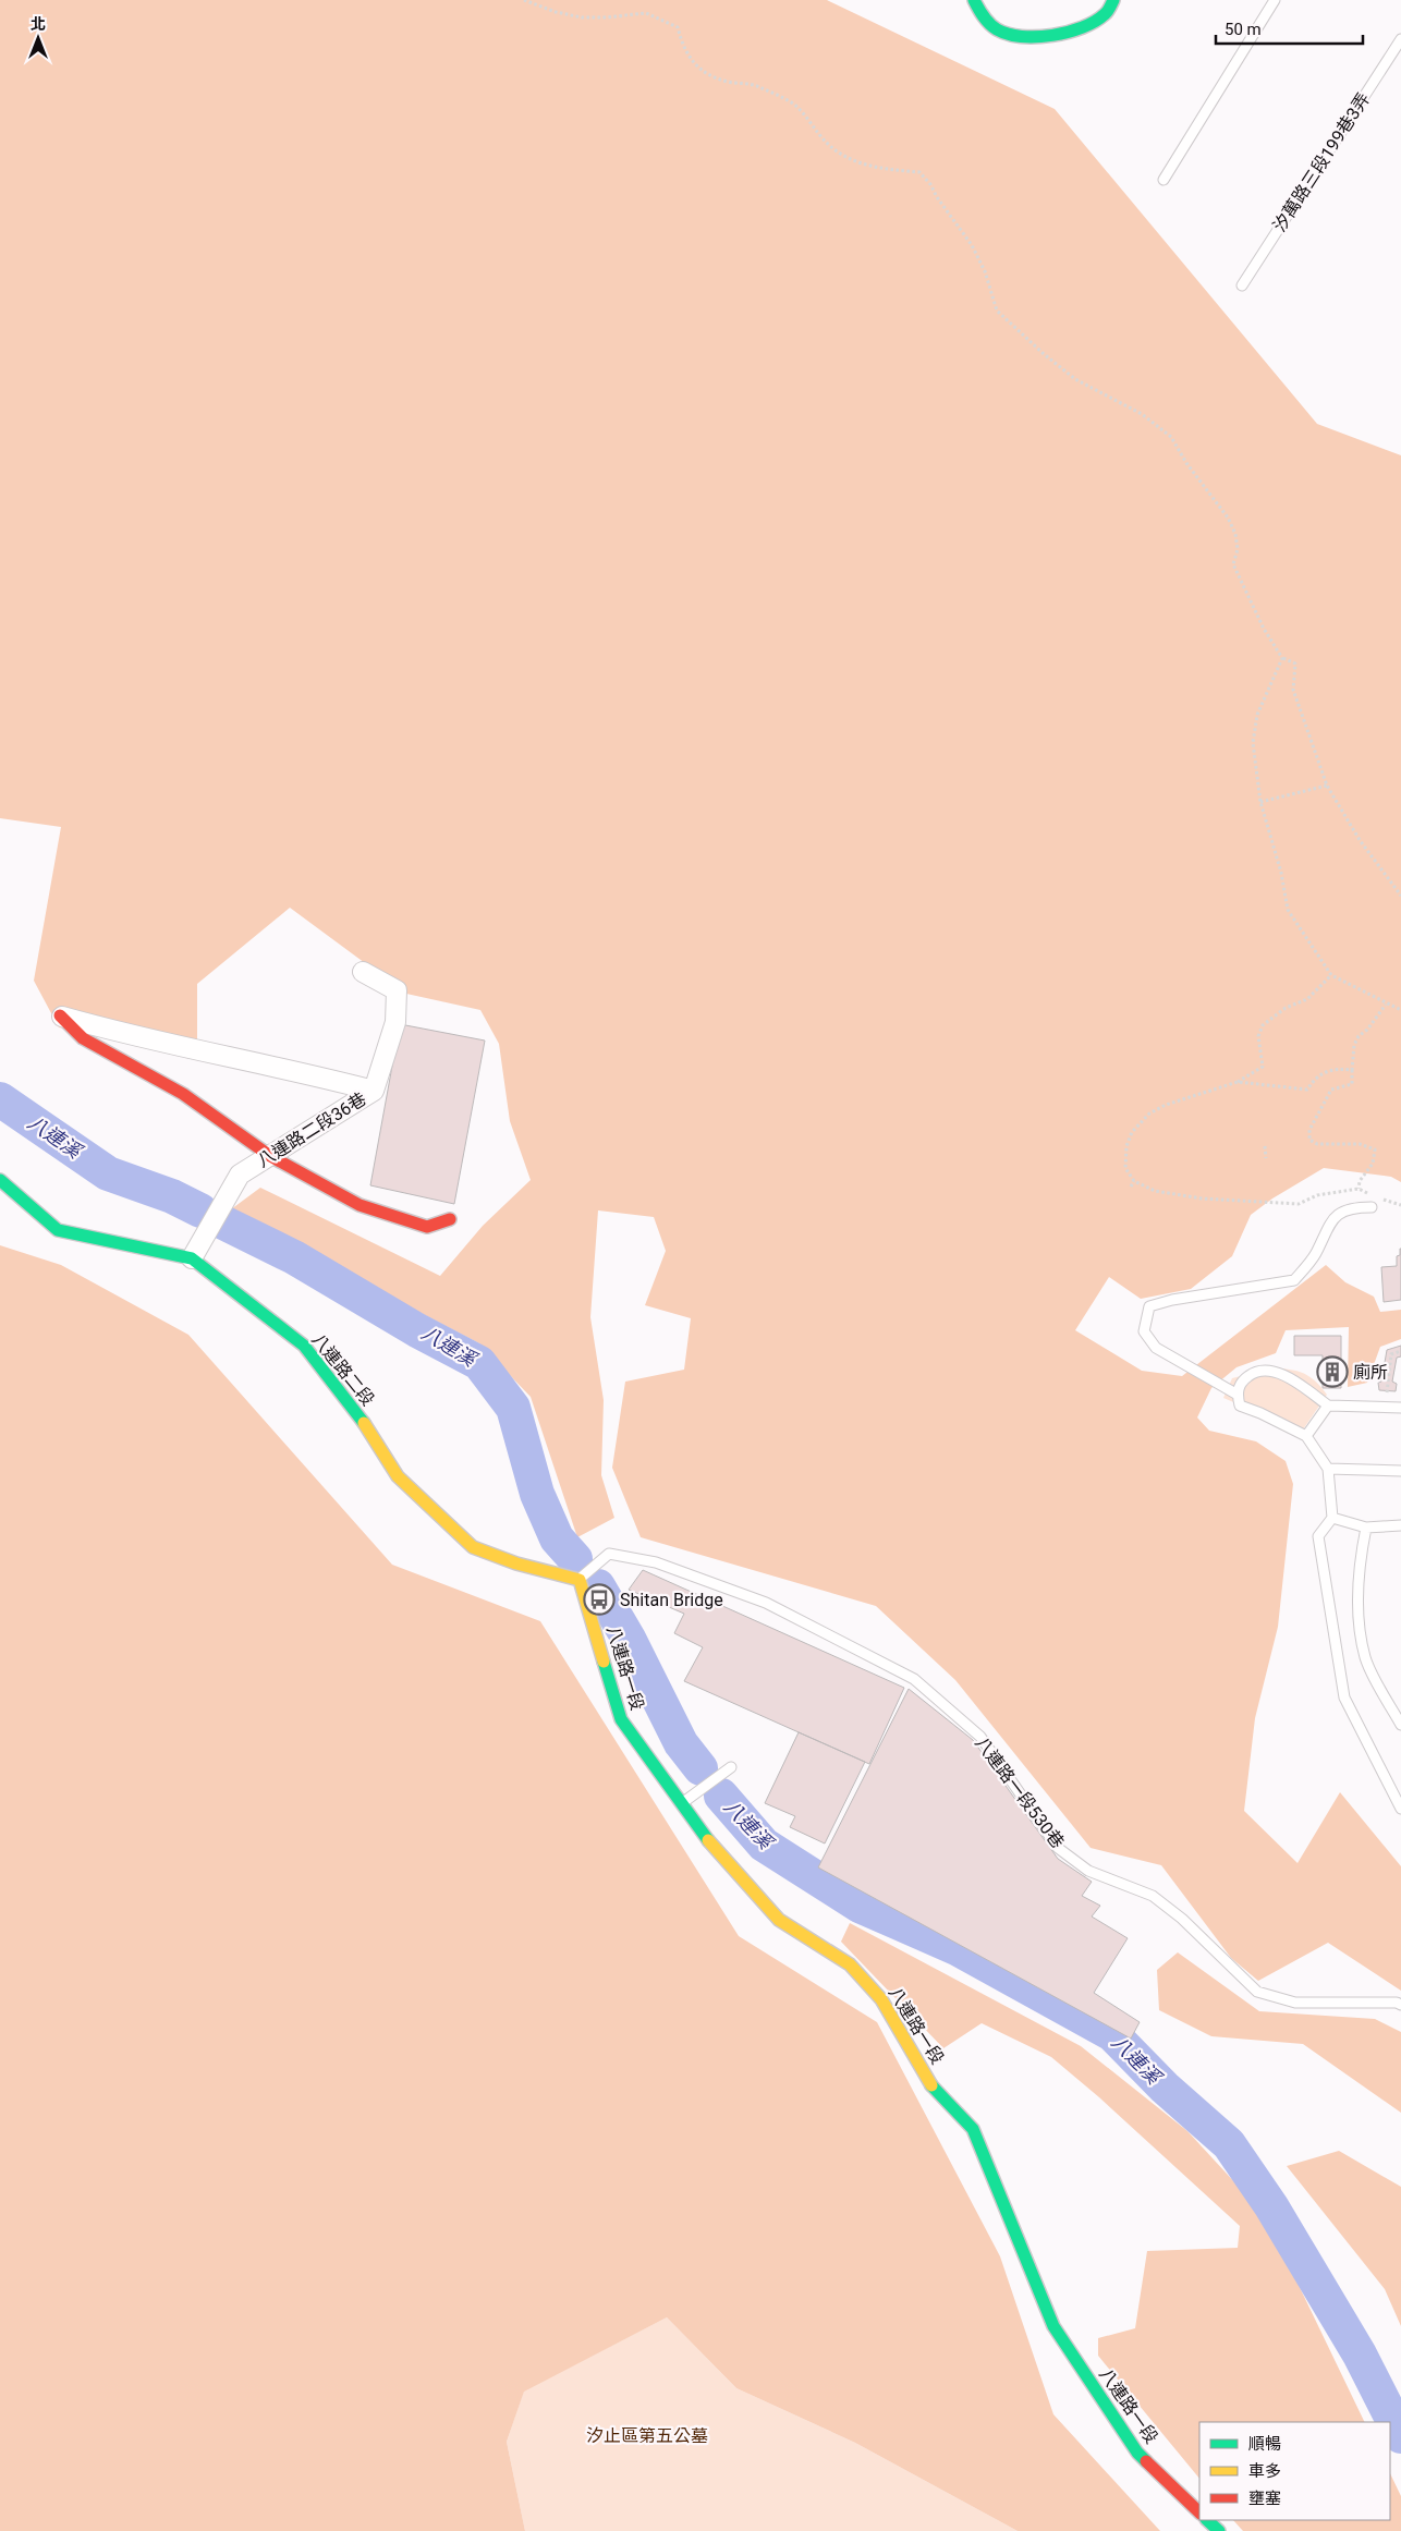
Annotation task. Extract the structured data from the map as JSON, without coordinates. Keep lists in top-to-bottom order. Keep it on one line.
{"streets":{"street":["八連路二段36巷","八連路二段","八連路一段"],"lane":["汐萬路三段199巷3弄","八連路一段530巷"]},"crossings":[["八連路二段36巷","八連路二段"],["八連路二段","八連路一段"],["八連路二段","八連路一段530巷"],["八連路一段","八連路一段530巷"]],"water":["八連溪"],"parks":["汐止區第五公墓"],"places":{"building":["廁所"],"bus stop":["Shitan Bridge"]},"legend":["順暢","車多","壅塞"],"scale_bar":"50 m","north":"top"}
